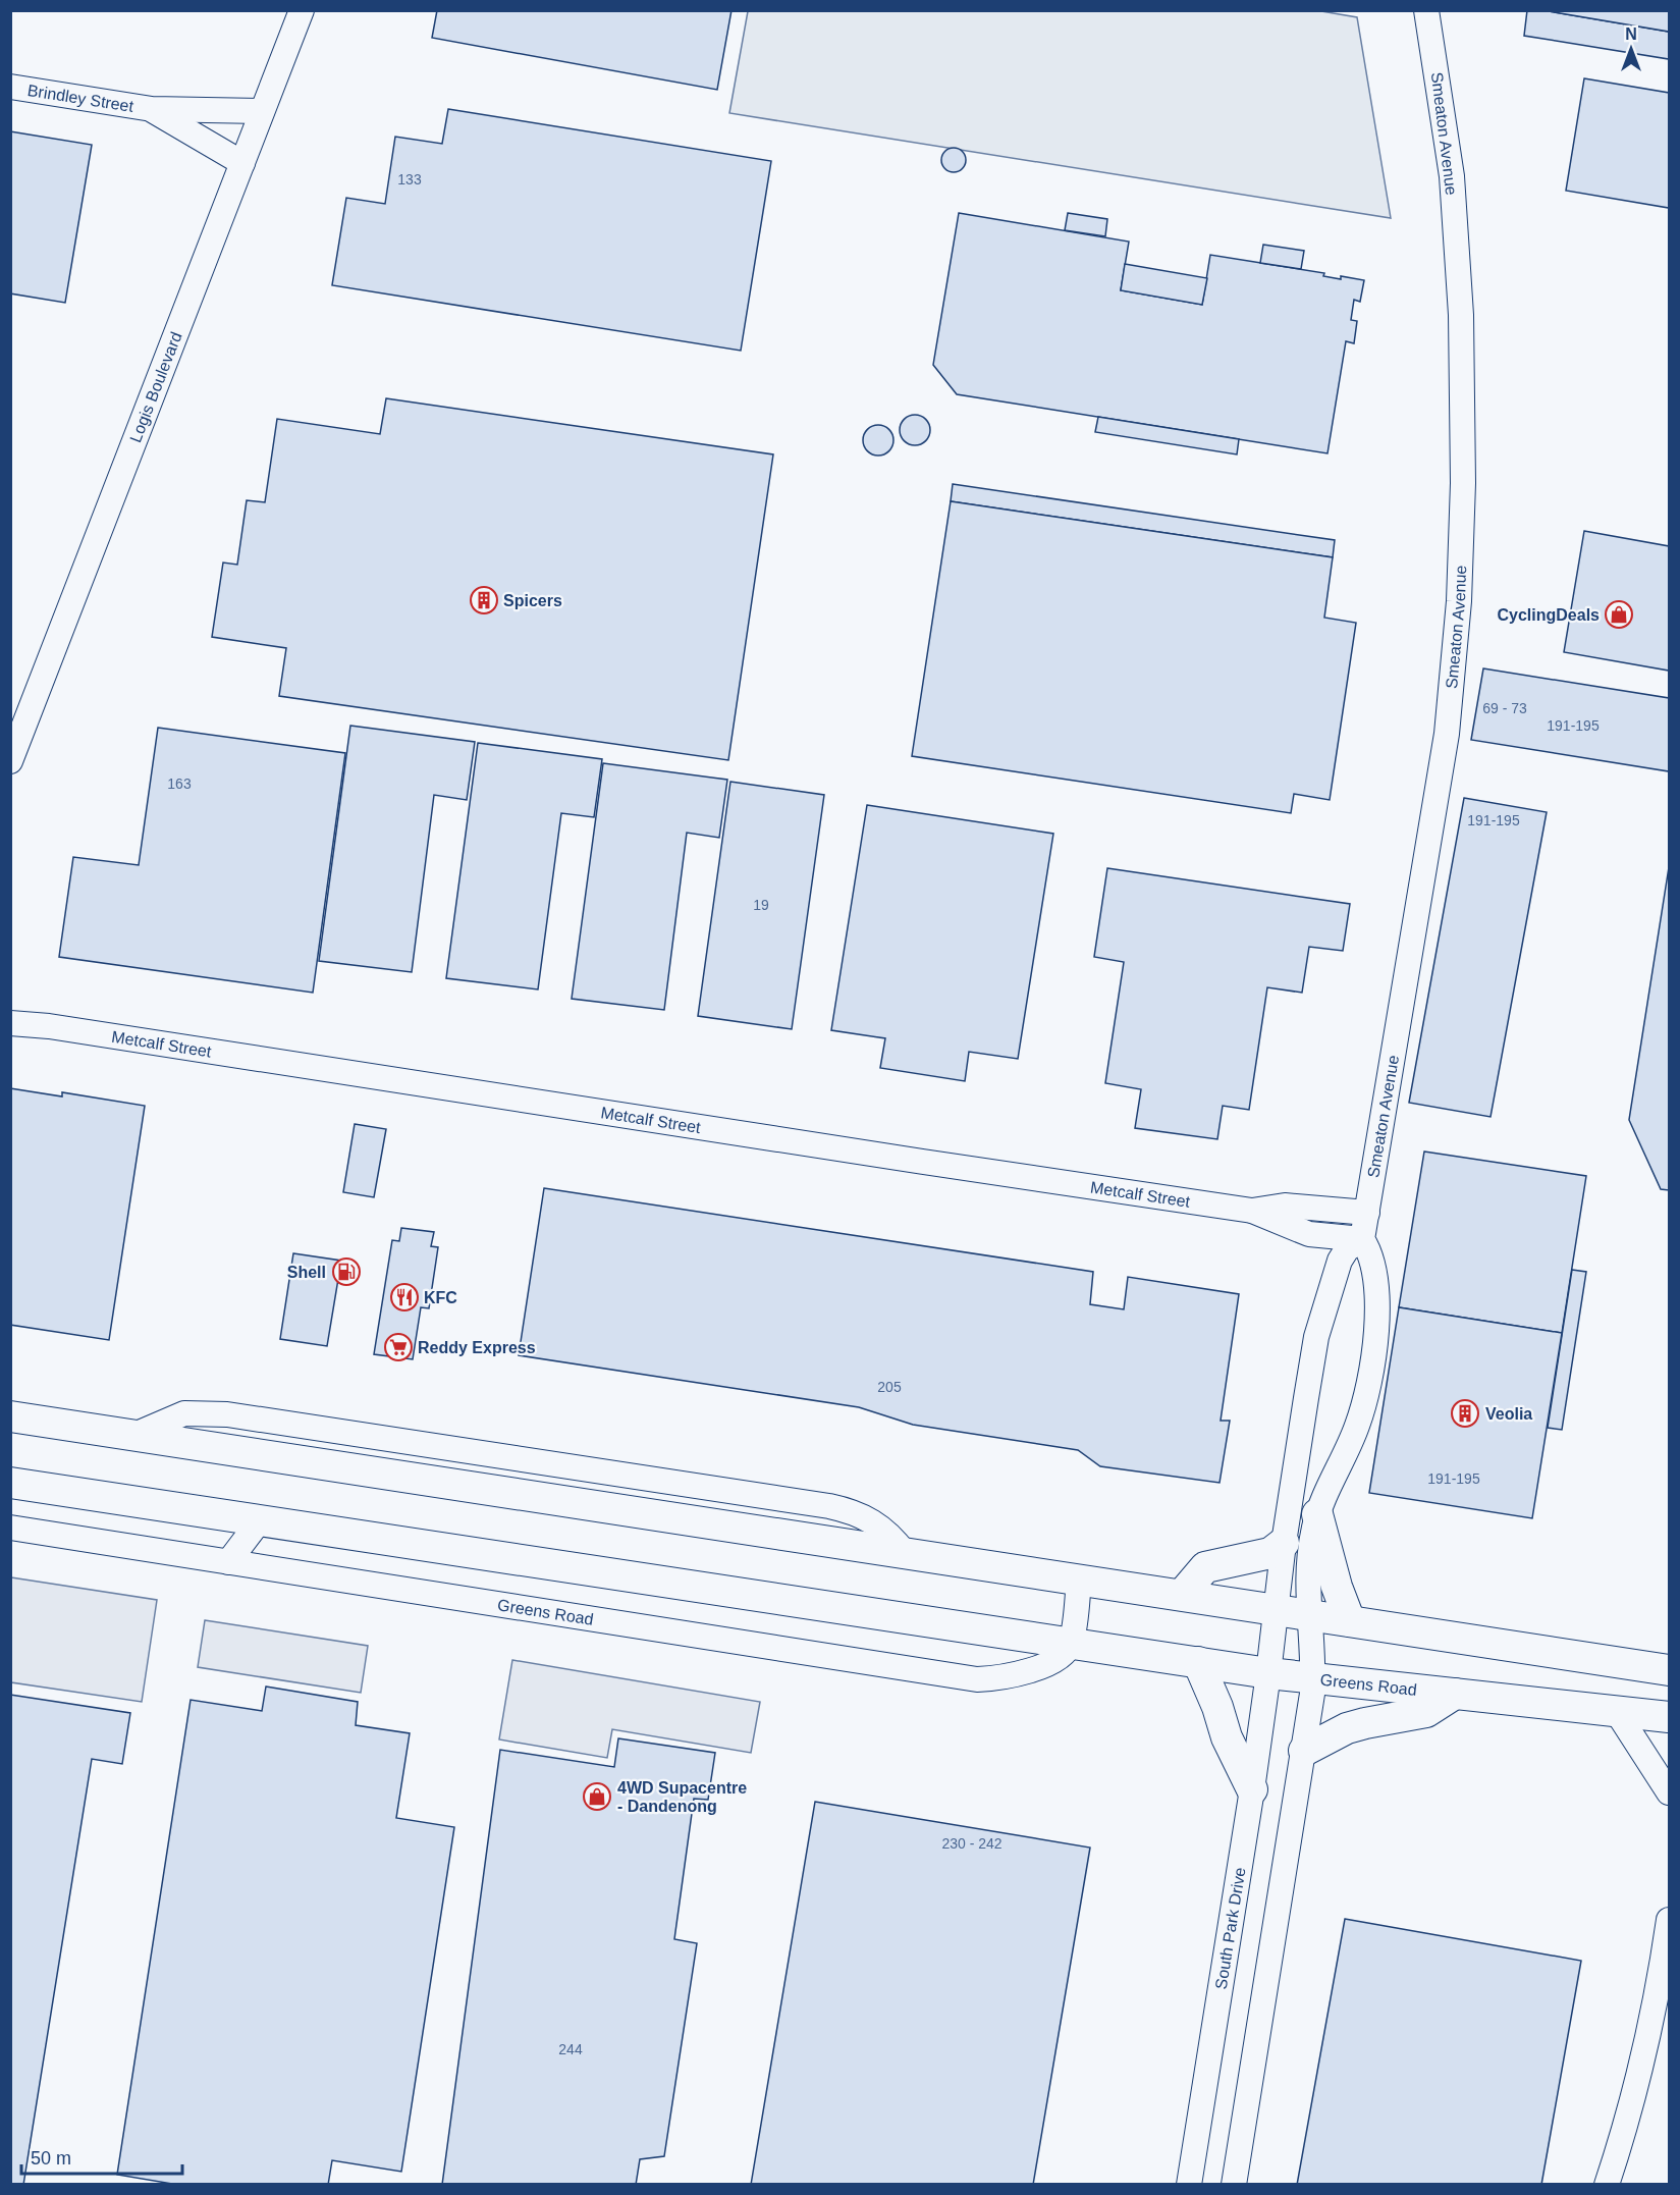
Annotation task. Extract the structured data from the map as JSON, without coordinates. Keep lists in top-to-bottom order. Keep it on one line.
{"streets":{"main road":["Greens Road"],"street":["Brindley Street","Smeaton Avenue","Logis Boulevard","Metcalf Street","South Park Drive"]},"crossings":[["Brindley Street","Logis Boulevard"],["Smeaton Avenue","Metcalf Street"],["Greens Road","South Park Drive"]],"places":{"building":["Spicers","Veolia"],"shop":["CyclingDeals","4WD Supacentre - Dandenong"],"fuel station":["Shell"],"restaurant":["KFC"],"supermarket":["Reddy Express"]},"house_numbers":["133","69 - 73","191-195","163","191-195","19","205","191-195","230 - 242","244"],"scale_bar":"50 m","north":"top"}
